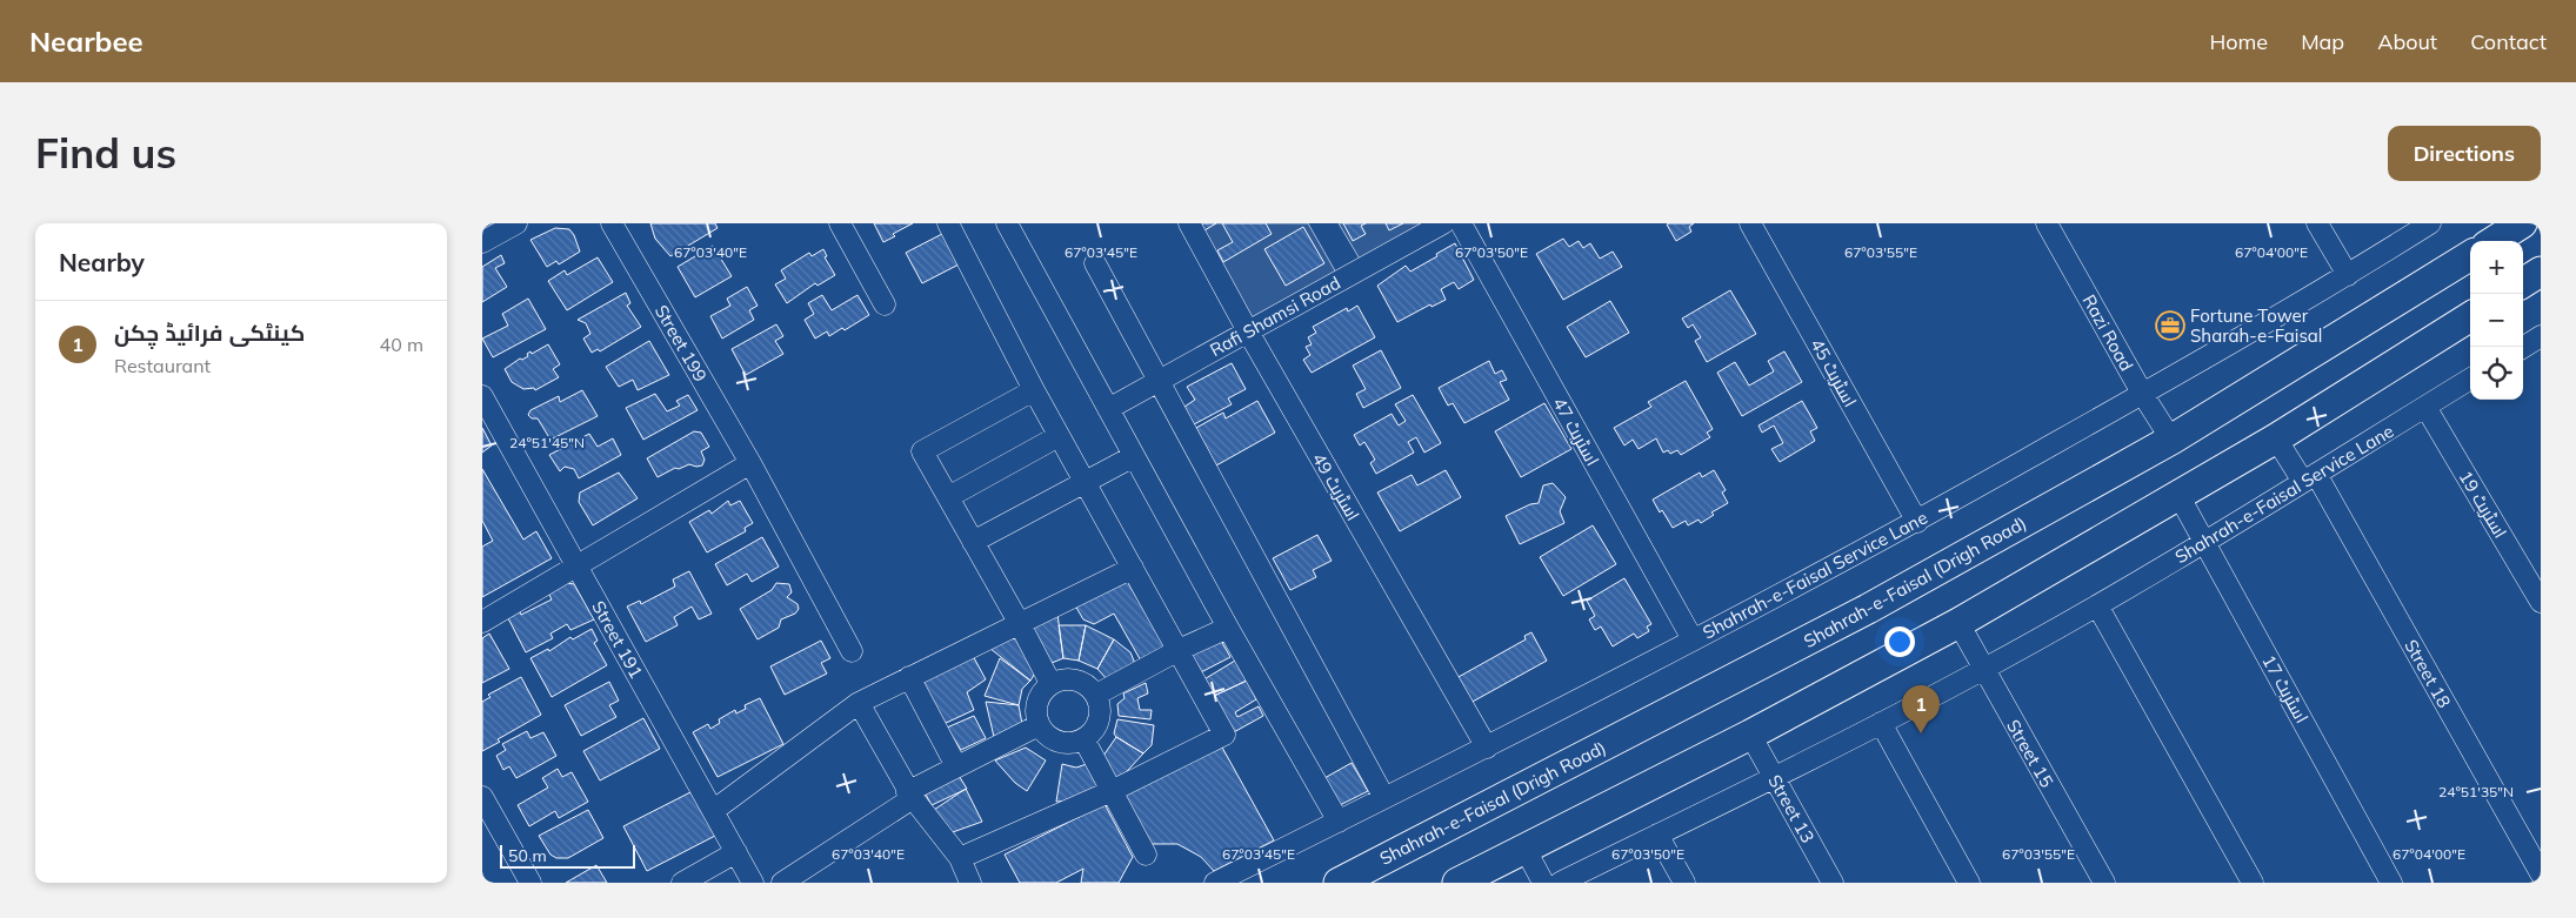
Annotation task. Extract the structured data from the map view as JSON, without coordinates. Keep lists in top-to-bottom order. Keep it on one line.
{"streets":{"highway":["Shahrah-e-Faisal (Drigh Road)"],"street":["Rafi Shamsi Road","Razi Road","Street 199","اسٹریٹ 45","اسٹریٹ 47","اسٹریٹ 49","Shahrah-e-Faisal Service Lane","اسٹریٹ 19","Street 191","Street 18","اسٹریٹ 17","Street 15","Street 13"]},"crossings":[["Rafi Shamsi Road","اسٹریٹ 49"],["Razi Road","Shahrah-e-Faisal Service Lane"],["Razi Road","Shahrah-e-Faisal (Drigh Road)"],["اسٹریٹ 45","Shahrah-e-Faisal Service Lane"],["اسٹریٹ 47","Shahrah-e-Faisal Service Lane"],["اسٹریٹ 49","Shahrah-e-Faisal Service Lane"],["Shahrah-e-Faisal Service Lane","اسٹریٹ 19"],["Shahrah-e-Faisal Service Lane","Street 18"],["Shahrah-e-Faisal Service Lane","اسٹریٹ 17"],["Shahrah-e-Faisal Service Lane","Street 15"],["Shahrah-e-Faisal Service Lane","Street 13"]],"places":{"office":["Fortune Tower Sharah-e-Faisal"]},"scale_bar":"50 m","page":{"header":"Nearbee","nav":["Home","Map","About","Contact"],"buttons":"Directions","title":"Find us","heading":"Nearby","map_buttons":["+","−"],"list":[{"mark":"1","name":"کینٹکی فرائیڈ چکن","note":"Restaurant","value":"40 m"}],"pins":"1","scale":"50 m"},"coordinates":["67°03'40\"E","67°03'45\"E","67°03'50\"E","67°03'55\"E","67°04'00\"E","24°51'45\"N","24°51'35\"N"]}
